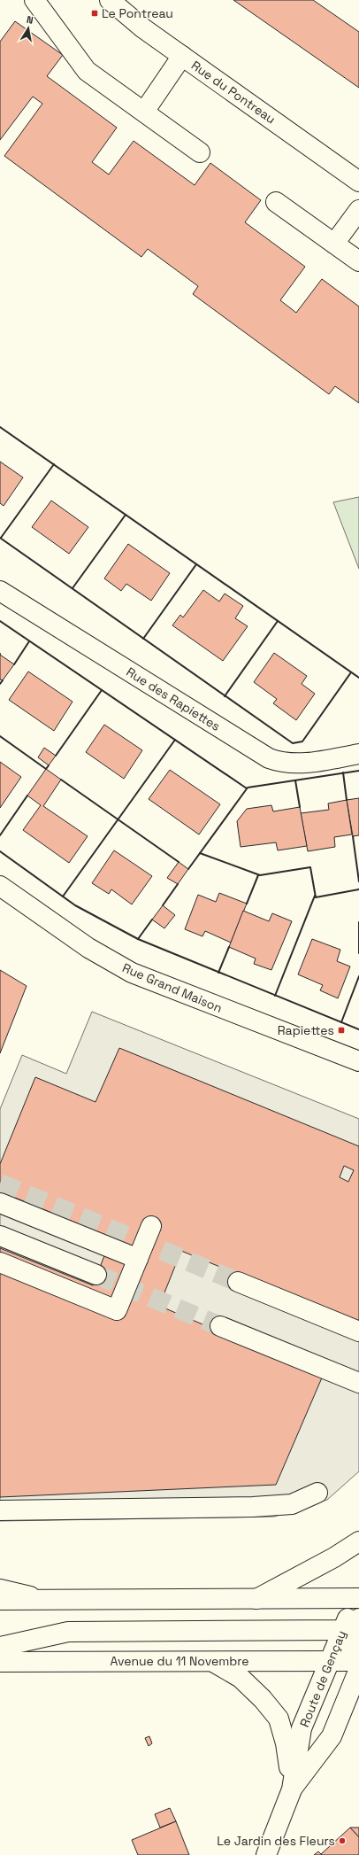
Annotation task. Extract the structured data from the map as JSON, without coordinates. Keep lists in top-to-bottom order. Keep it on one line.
{"streets":{"main road":["Rue du Pontreau","Rue des Rapiettes","Rue Grand Maison","Avenue du 11 Novembre","Route de Gençay"]},"crossings":[["Avenue du 11 Novembre","Route de Gençay"]],"places":{"transit":["Le Pontreau","Rapiettes"],"other":["Le Jardin des Fleurs"]},"north":"top"}
